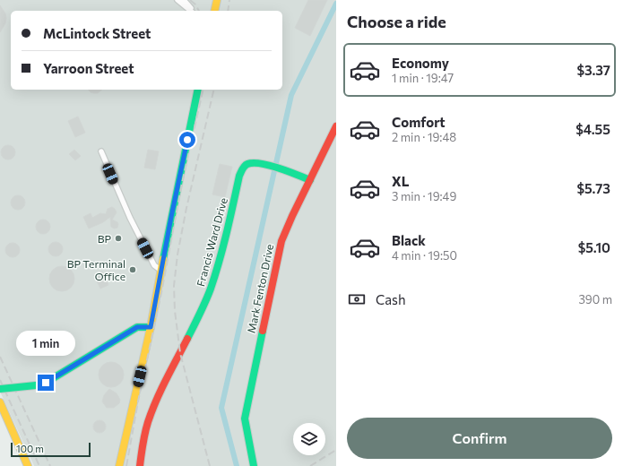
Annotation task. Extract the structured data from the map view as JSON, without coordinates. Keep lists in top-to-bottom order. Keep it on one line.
{"streets":{"street":["Francis Ward Drive","Mark Fenton Drive"]},"crossings":[["Francis Ward Drive","Mark Fenton Drive"]],"places":["BP","BP Terminal Office"],"scale_bar":"100 m","page":{"heading":"Choose a ride","banner":["McLintock Street","Yarroon Street"],"list":[{"name":"Economy","note":"1 min · 19:47","value":"$3.37"},{"name":"Comfort","note":"2 min · 19:48","value":"$4.55"},{"name":"XL","note":"3 min · 19:49","value":"$5.73"},{"name":"Black","note":"4 min · 19:50","value":"$5.10"}],"pay":["Cash","390 m"],"bubble":"1 min","buttons":"Confirm","scale":"100 m"}}
